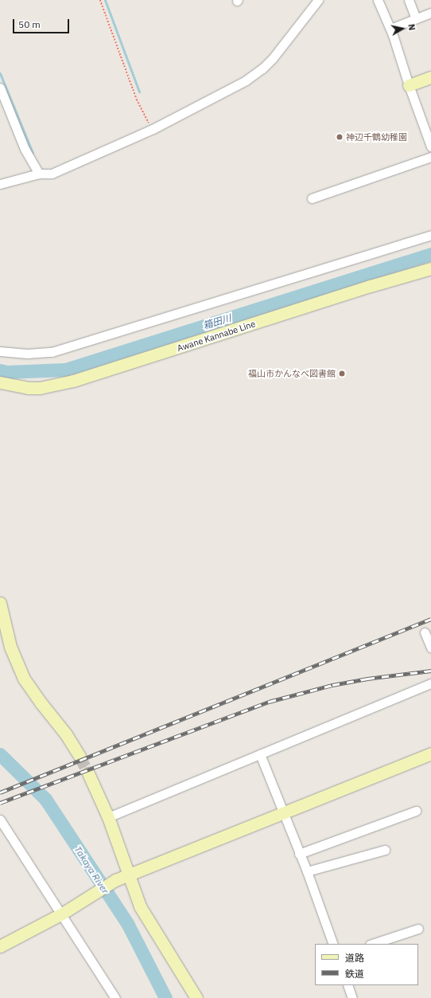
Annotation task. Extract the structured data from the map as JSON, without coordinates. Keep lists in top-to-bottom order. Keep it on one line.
{"streets":{"street":["Awane Kannabe Line"]},"water":["箱田川","Takaya River"],"places":["神辺千鶴幼稚園","福山市かんなべ図書館"],"legend":["道路","鉄道"],"scale_bar":"50 m","north":"right"}
